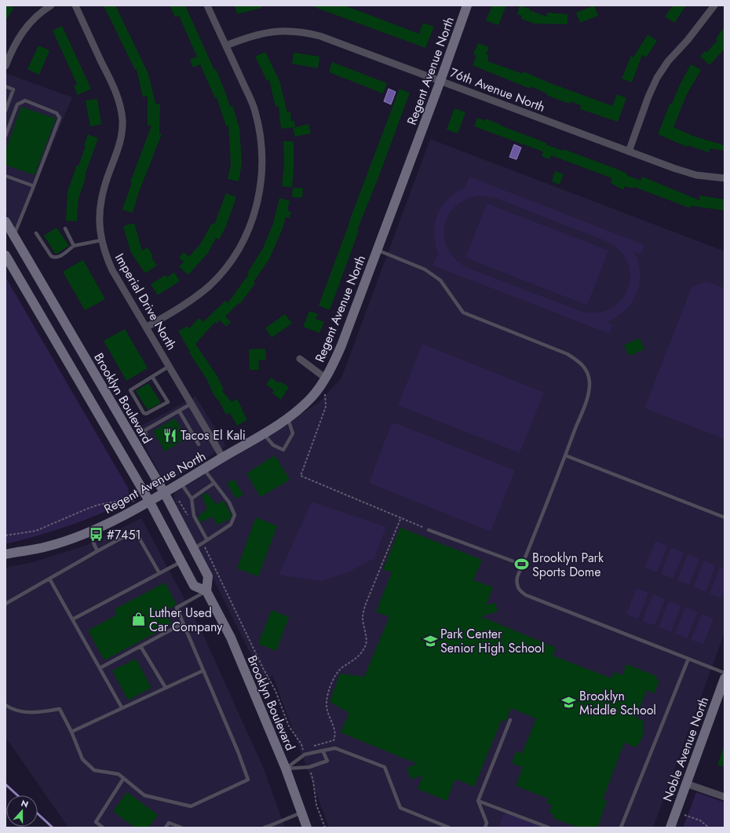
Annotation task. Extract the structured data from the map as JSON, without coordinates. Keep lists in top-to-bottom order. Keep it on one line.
{"streets":{"main road":["Regent Avenue North","Brooklyn Boulevard","Noble Avenue North"],"street":["76th Avenue North","Imperial Drive North"]},"crossings":[["Regent Avenue North","76th Avenue North"],["Regent Avenue North","Imperial Drive North"],["Regent Avenue North","Brooklyn Boulevard"]],"places":{"restaurant":["Tacos El Kali"],"bus stop":["#7451"],"sports":["Brooklyn Park Sports Dome"],"shop":["Luther Used Car Company"],"school or university":["Park Center Senior High School","Brooklyn Middle School"]},"north":"top"}
